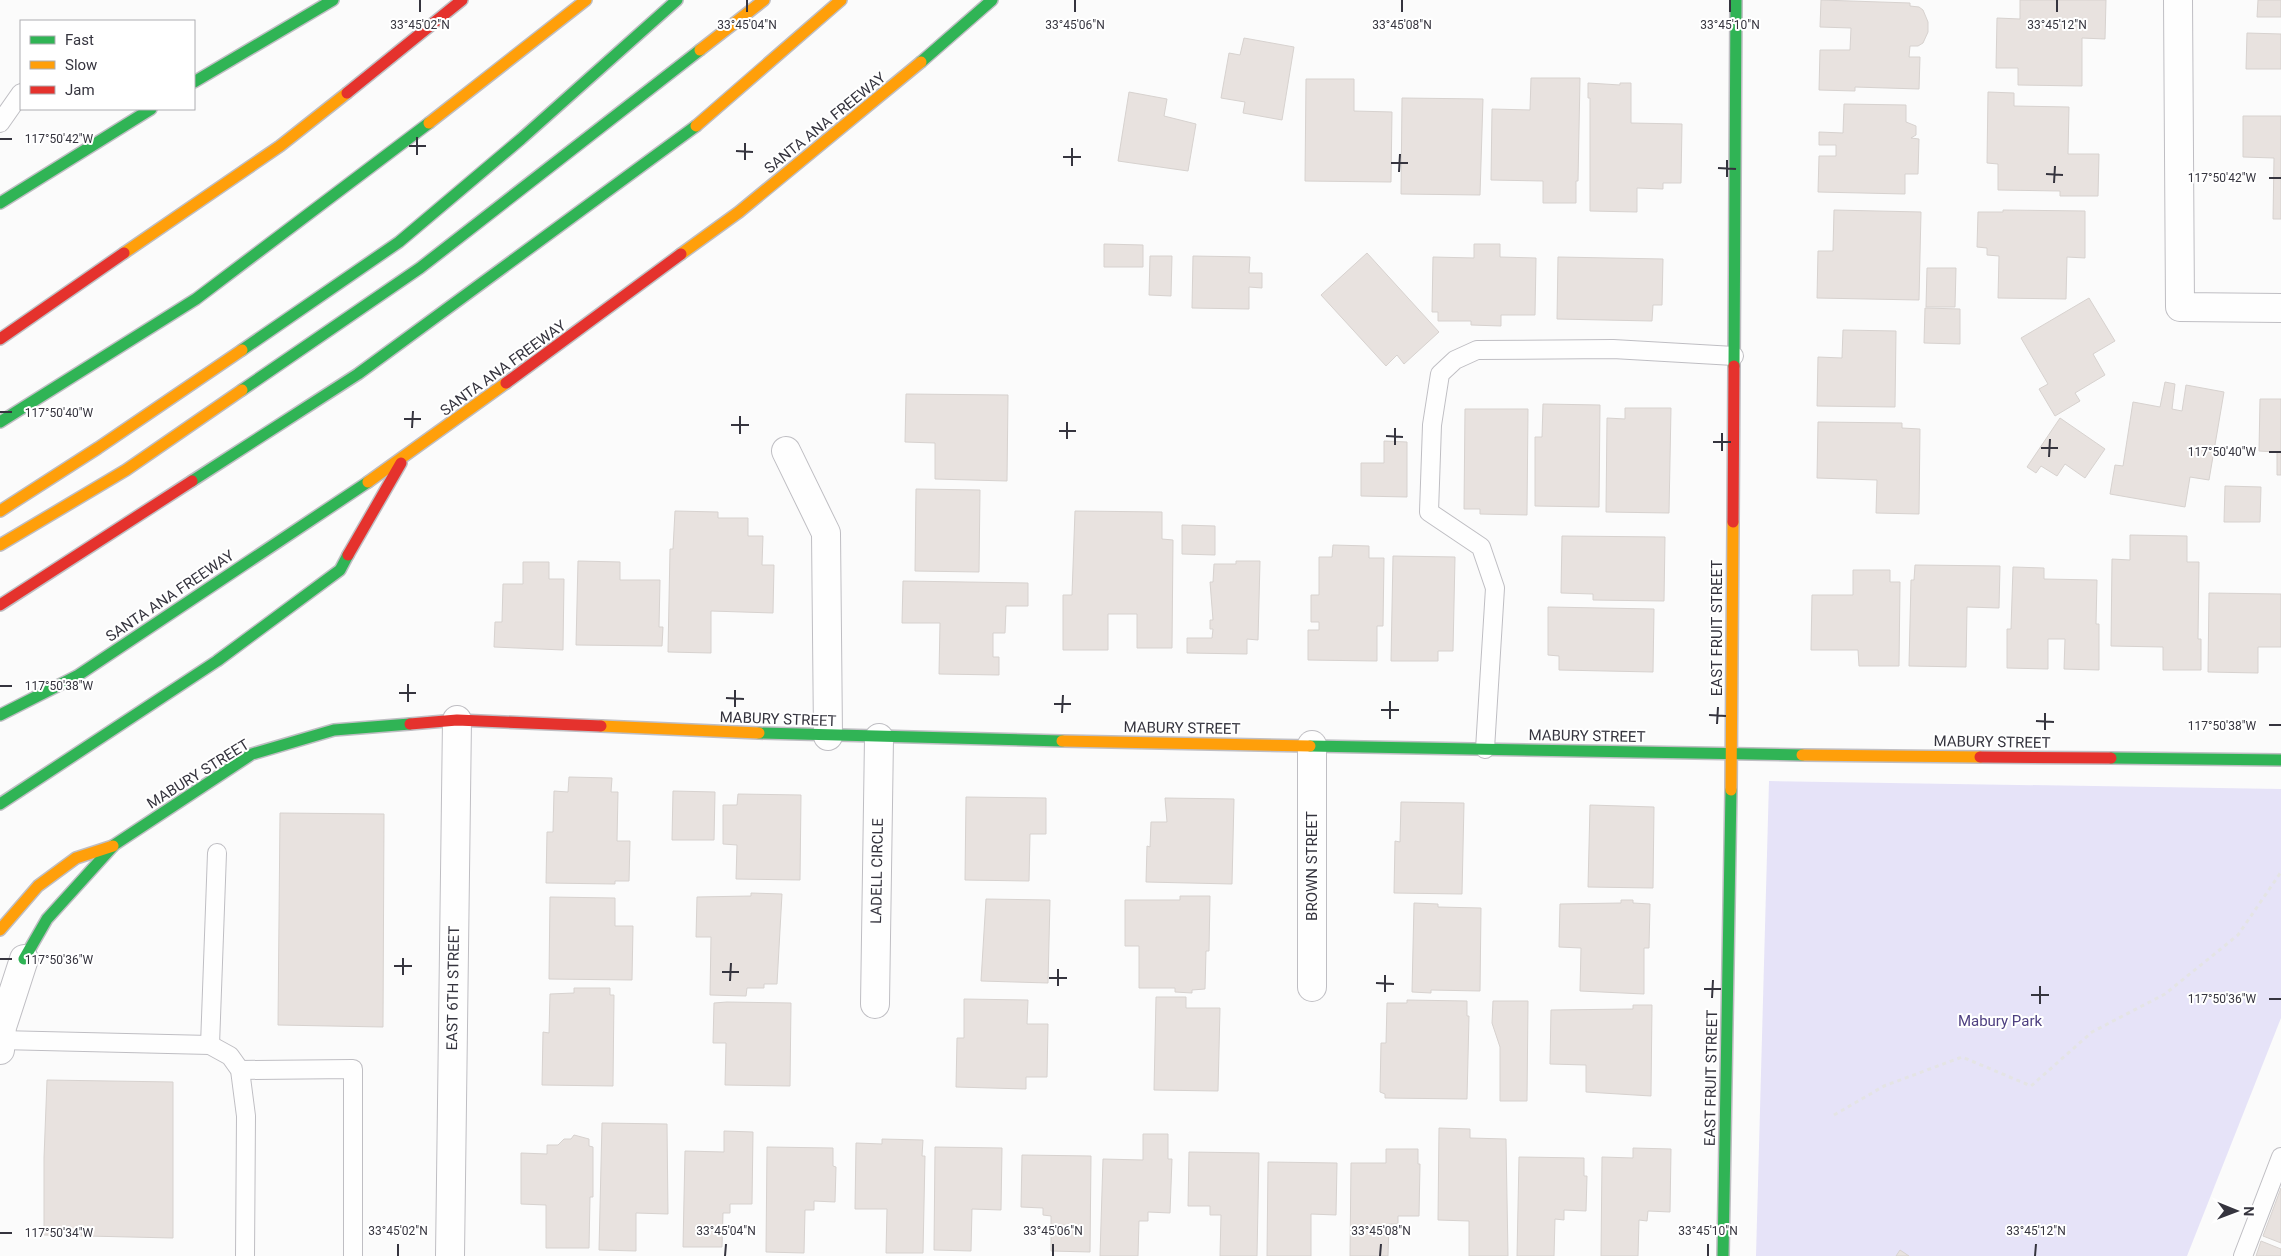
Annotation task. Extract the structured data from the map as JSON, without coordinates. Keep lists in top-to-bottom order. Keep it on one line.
{"streets":{"main road":["SANTA ANA FREEWAY","EAST FRUIT STREET","MABURY STREET"],"street":["BROWN STREET","LADELL CIRCLE","EAST 6TH STREET"]},"crossings":[["EAST FRUIT STREET","MABURY STREET"],["MABURY STREET","BROWN STREET"],["MABURY STREET","LADELL CIRCLE"],["MABURY STREET","EAST 6TH STREET"]],"parks":["Mabury Park"],"legend":["Fast","Slow","Jam"],"north":"right","coordinates":["33°45'02\"N","33°45'04\"N","33°45'06\"N","33°45'08\"N","33°45'10\"N","33°45'12\"N","117°50'42\"W","117°50'40\"W","117°50'38\"W","117°50'36\"W","117°50'34\"W"]}
